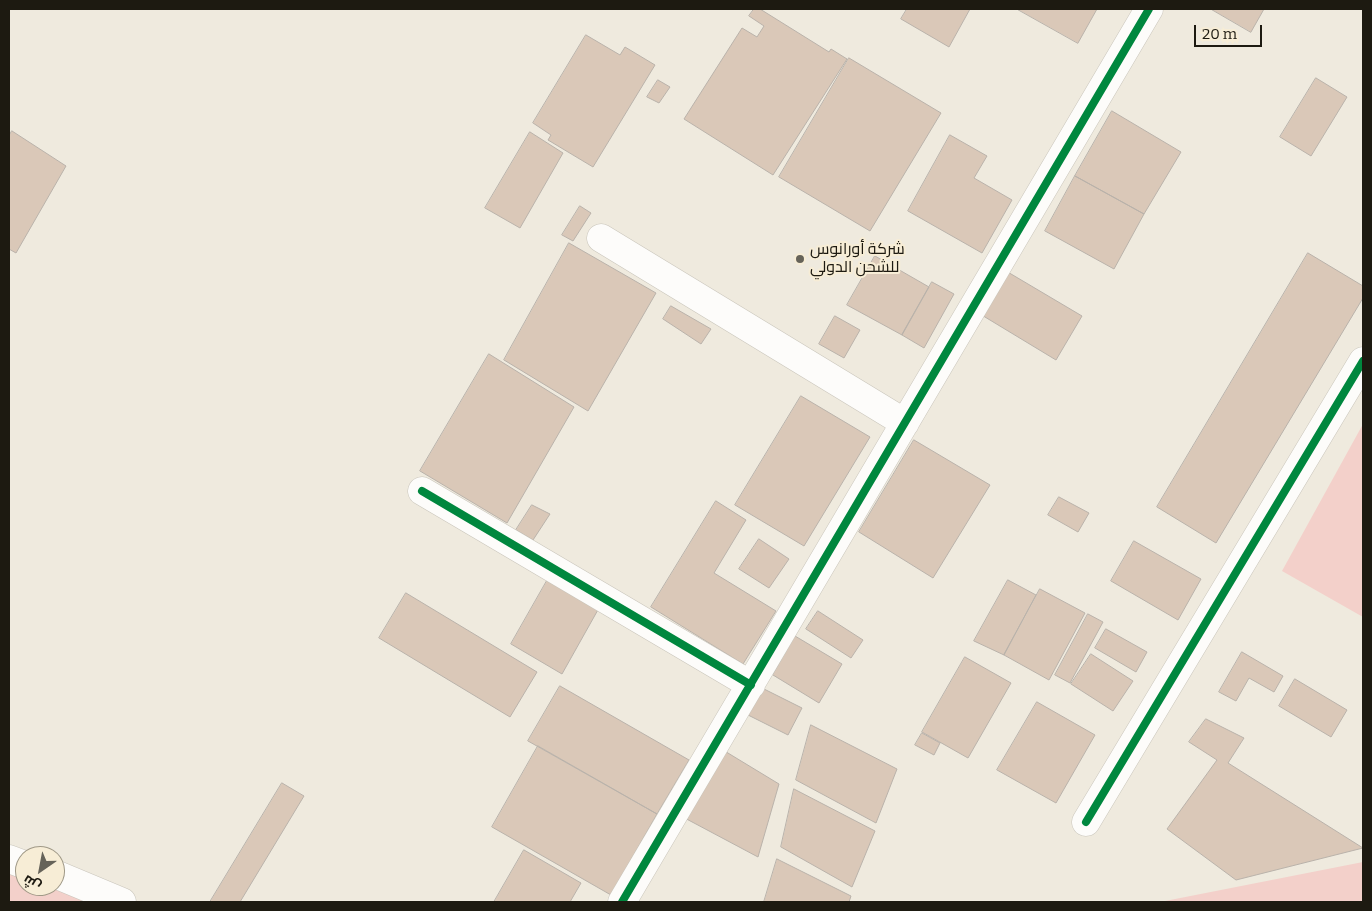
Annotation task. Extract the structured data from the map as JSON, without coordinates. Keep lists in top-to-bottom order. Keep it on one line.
{"places":["شركة أورانوس للشحن الدولي"],"scale_bar":"20 m","north":"bottom left"}
